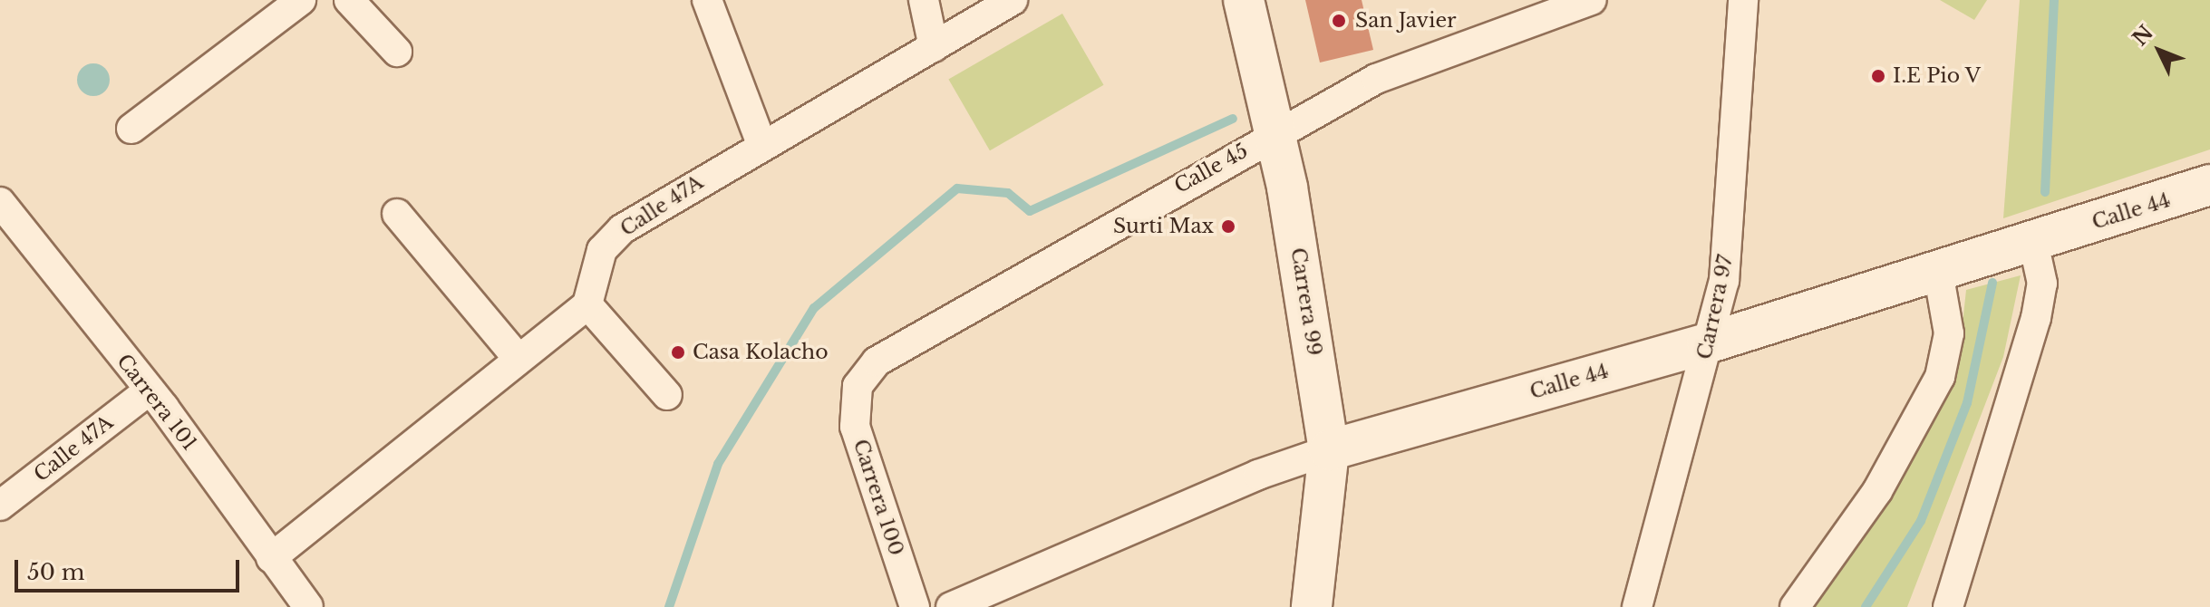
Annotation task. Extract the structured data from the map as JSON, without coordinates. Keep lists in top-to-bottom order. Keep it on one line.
{"streets":{"street":["Calle 45","Calle 47A","Calle 44","Carrera 99","Carrera 97","Carrera 101","Carrera 100"]},"crossings":[["Calle 45","Carrera 99"],["Calle 45","Carrera 100"],["Calle 47A","Carrera 101"],["Calle 44","Carrera 99"],["Calle 44","Carrera 97"]],"places":["San Javier","I.E Pio V","Surti Max","Casa Kolacho"],"scale_bar":"50 m","north":"top left"}
